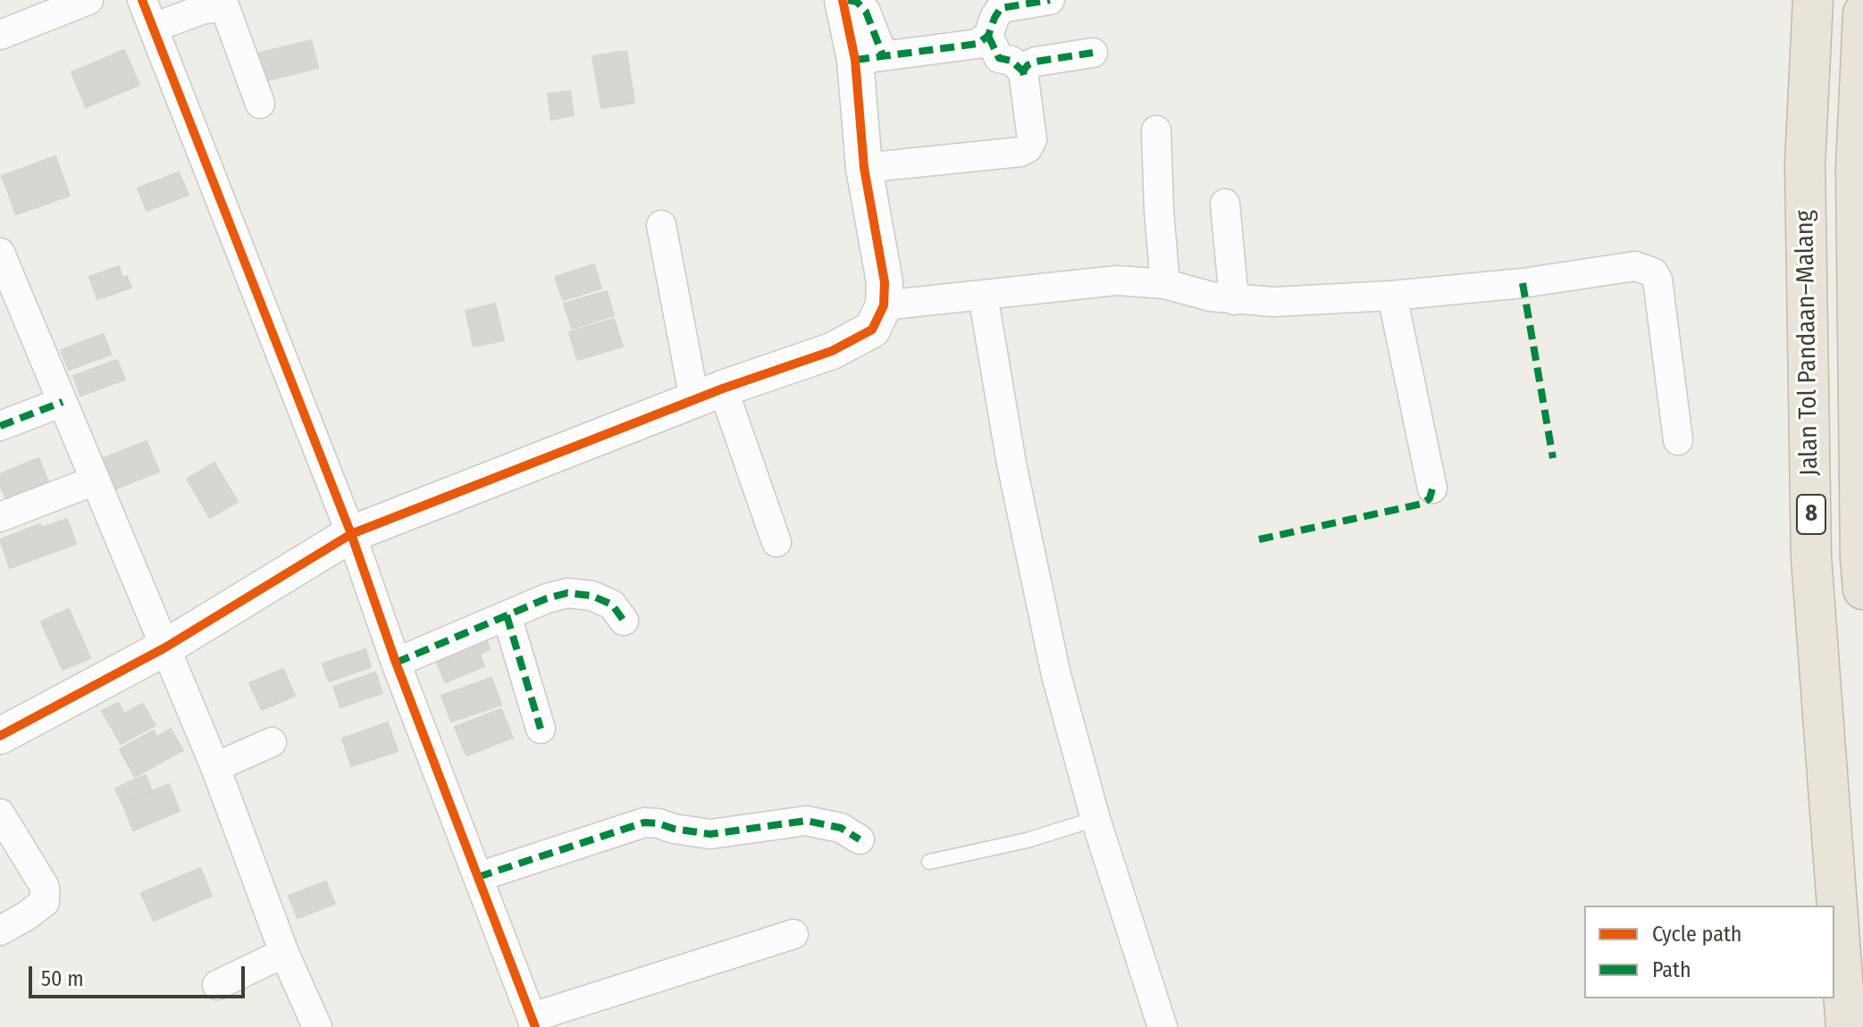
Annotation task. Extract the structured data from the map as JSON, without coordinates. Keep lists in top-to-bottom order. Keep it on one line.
{"streets":{"highway":["Jalan Tol Pandaan–Malang","8"]},"legend":["Cycle path","Path"],"scale_bar":"50 m"}
